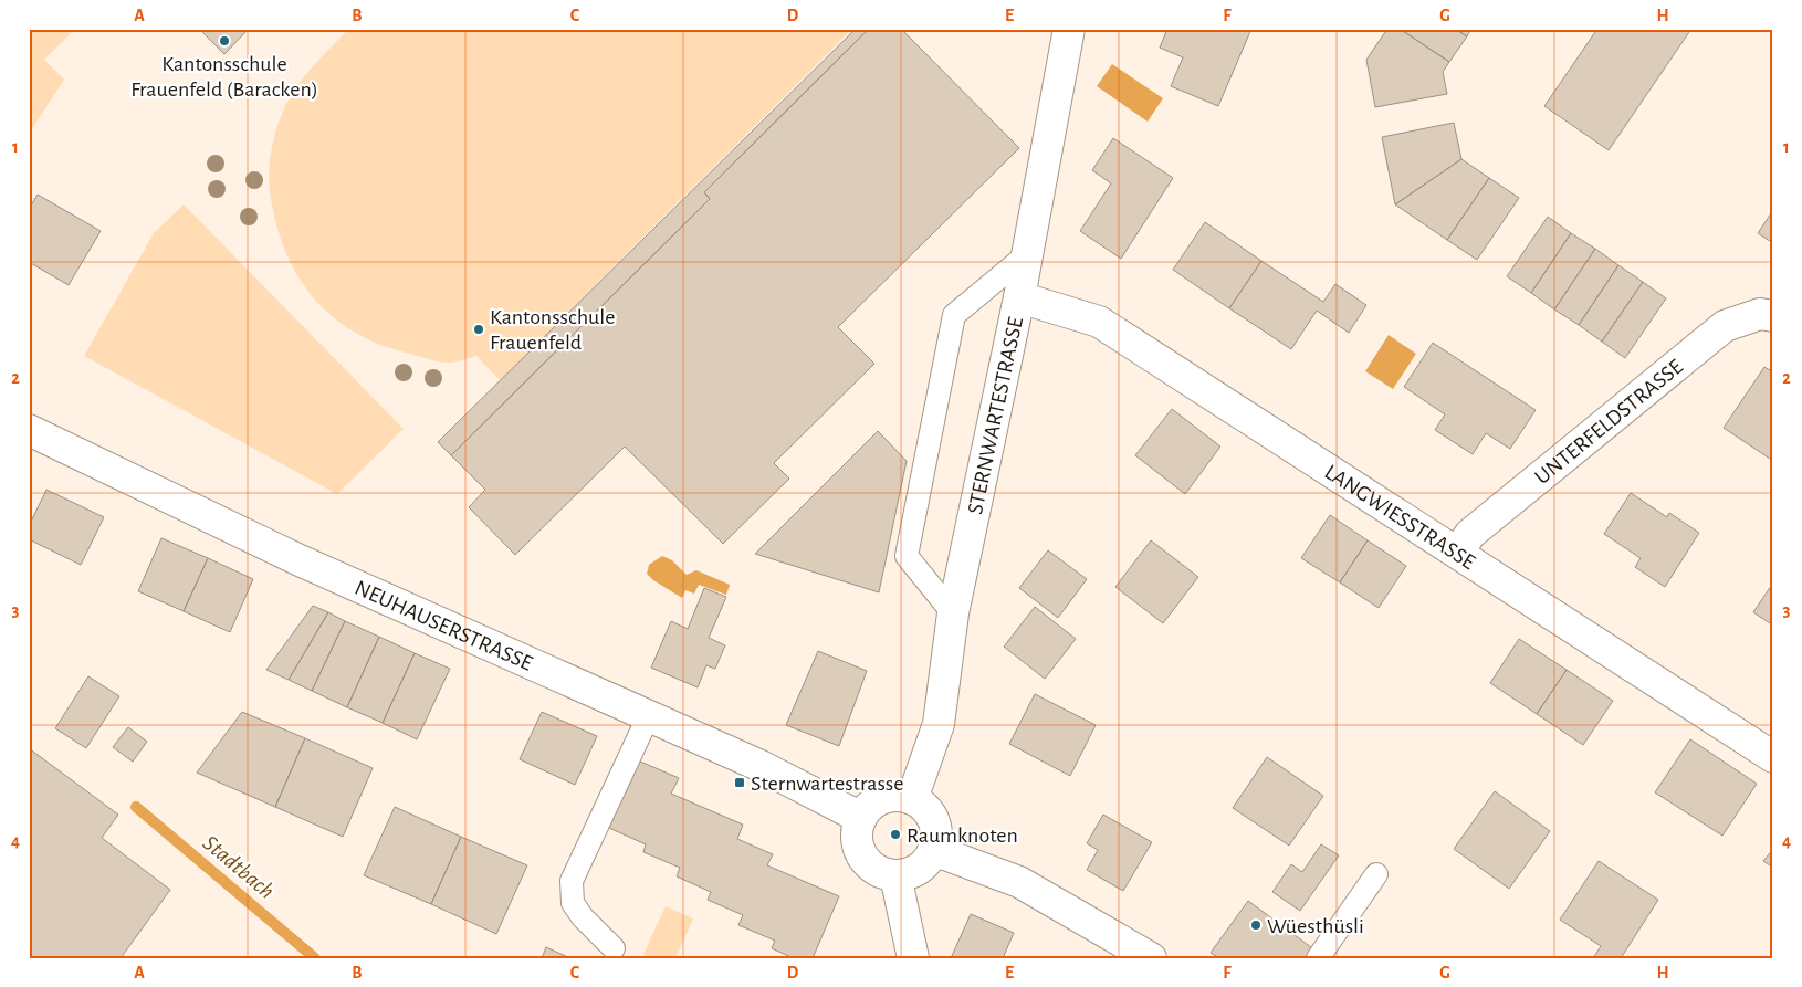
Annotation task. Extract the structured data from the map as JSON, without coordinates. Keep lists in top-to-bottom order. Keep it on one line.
{"streets":{"street":["STERNWARTESTRASSE","UNTERFELDSTRASSE","LANGWIESSTRASSE","NEUHAUSERSTRASSE"]},"crossings":[["STERNWARTESTRASSE","LANGWIESSTRASSE"],["STERNWARTESTRASSE","NEUHAUSERSTRASSE"],["UNTERFELDSTRASSE","LANGWIESSTRASSE"]],"water":["Stadtbach"],"places":{"other":["Kantonsschule Frauenfeld (Baracken)","Kantonsschule Frauenfeld","Raumknoten","Wüesthüsli"],"transit":["Sternwartestrasse"]},"grid":{"columns":["A","B","C","D","E","F","G","H"],"rows":["1","2","3","4"]}}
